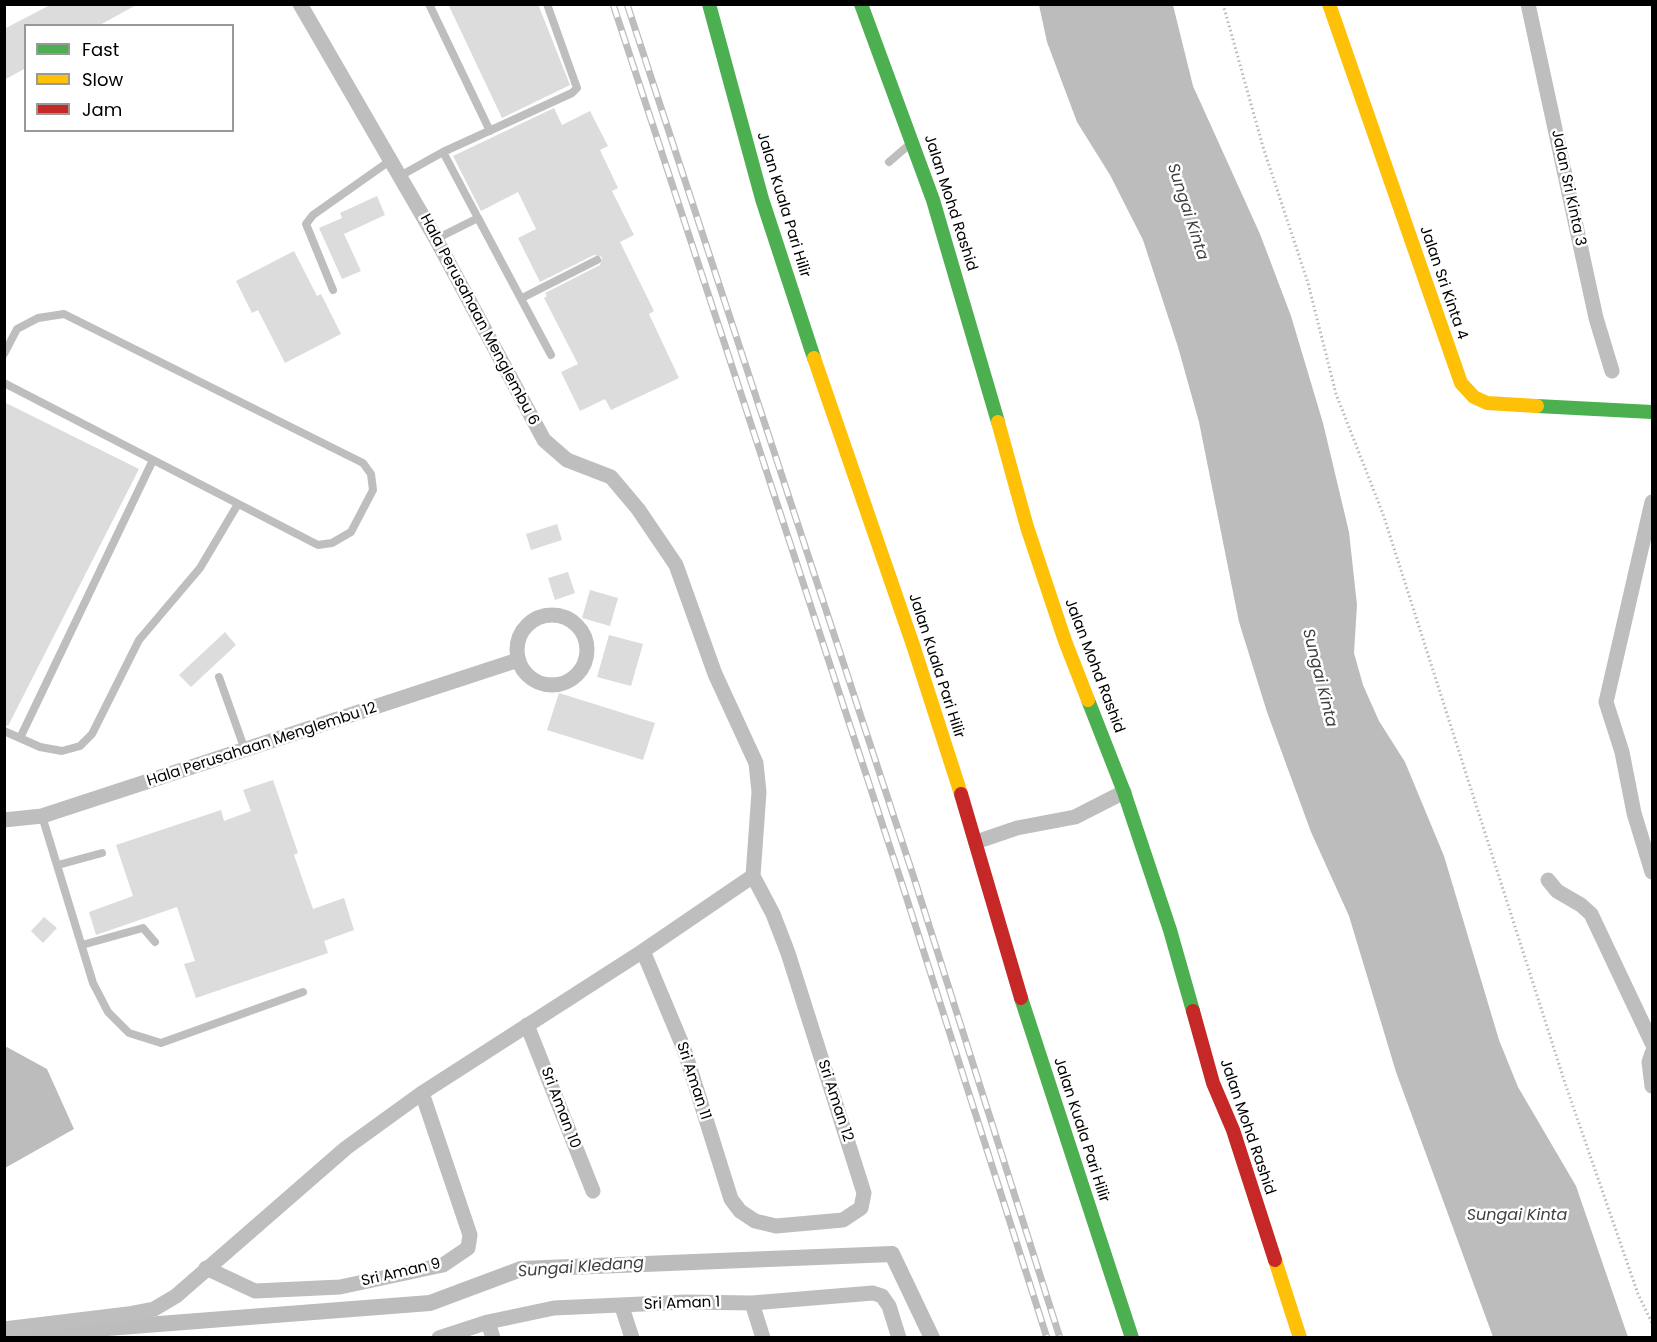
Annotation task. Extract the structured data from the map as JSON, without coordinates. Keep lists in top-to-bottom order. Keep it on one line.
{"streets":{"street":["Jalan Sri Kinta 3","Jalan Mohd Rashid","Jalan Kuala Pari Hilir","Jalan Sri Kinta 4","Hala Perusahaan Menglembu 6","Hala Perusahaan Menglembu 12","Sri Aman 11","Sri Aman 12","Sri Aman 10","Sri Aman 9","Sri Aman 1"]},"crossings":[["Hala Perusahaan Menglembu 6","Sri Aman 12"],["Sri Aman 11","Sri Aman 12"]],"water":["Sungai Kinta","Sungai Kledang"],"legend":["Fast","Slow","Jam"]}
